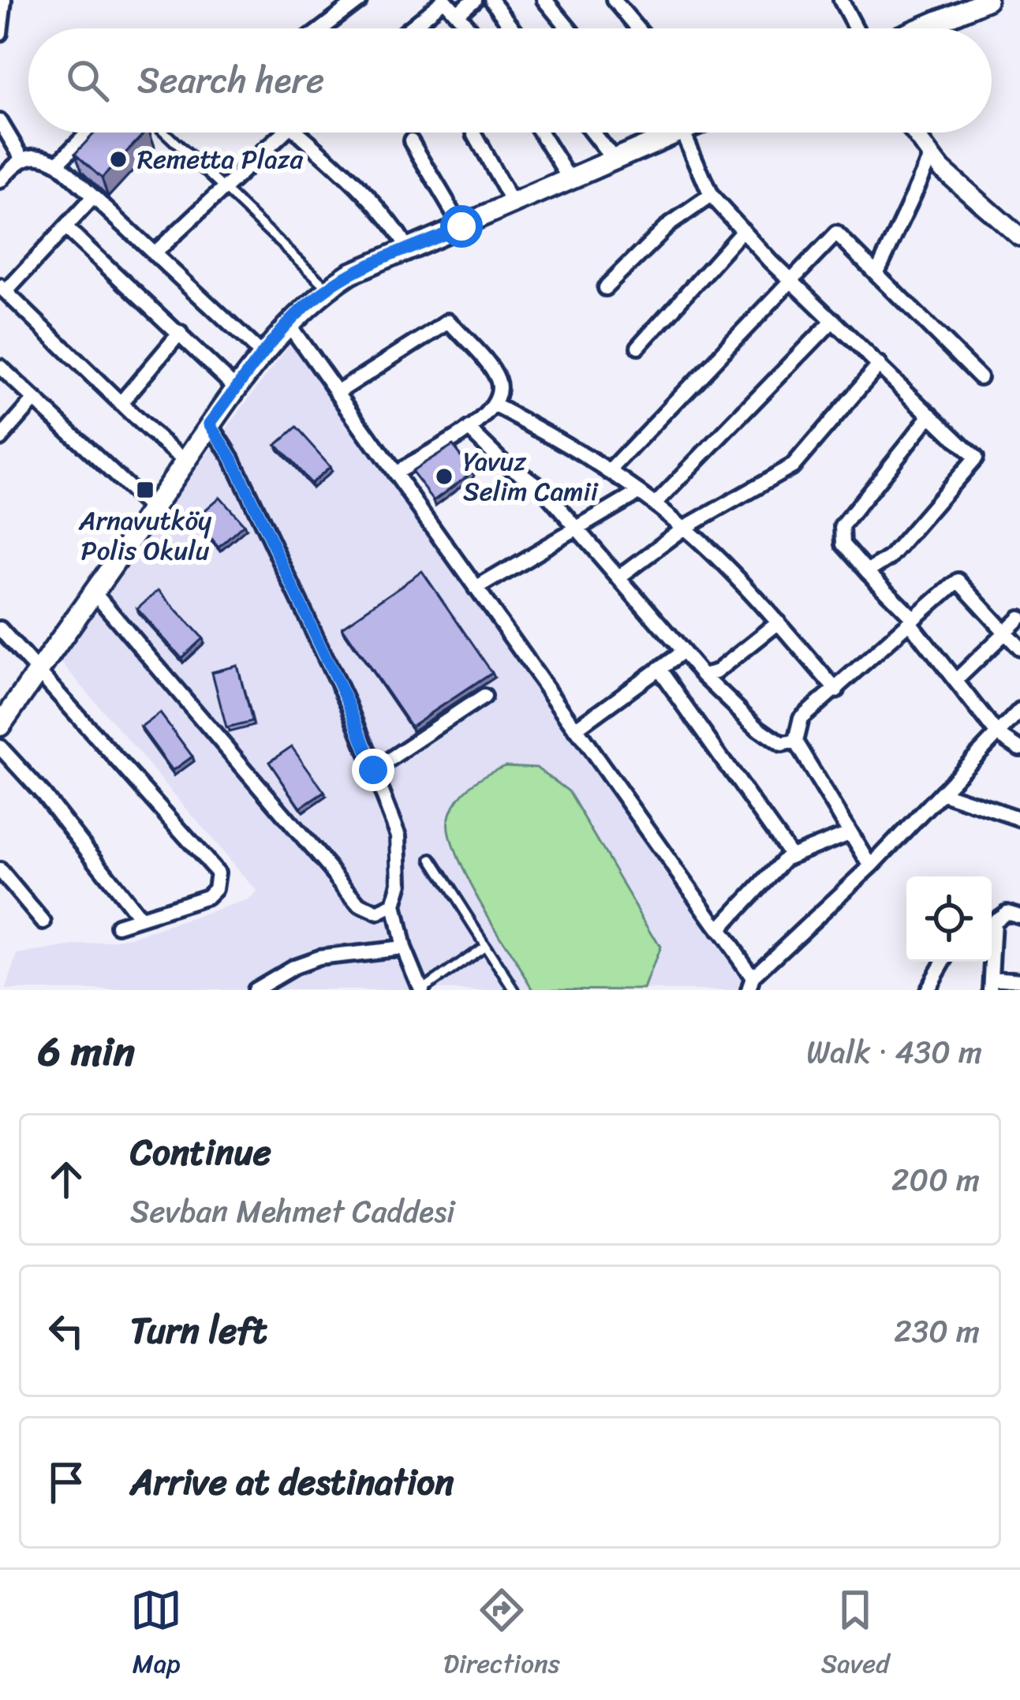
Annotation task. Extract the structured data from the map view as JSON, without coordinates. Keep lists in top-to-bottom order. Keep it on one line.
{"places":{"other":["Remetta Plaza","Yavuz Selim Camii"],"transit":["Arnavutköy Polis Okulu"]},"page":{"search":"Search here","heading":["6 min","Walk · 430 m"],"list":[["Continue","Sevban Mehmet Caddesi","200 m"],["Turn left","230 m"],"Arrive at destination"],"nav":["Map","Directions","Saved"]}}
